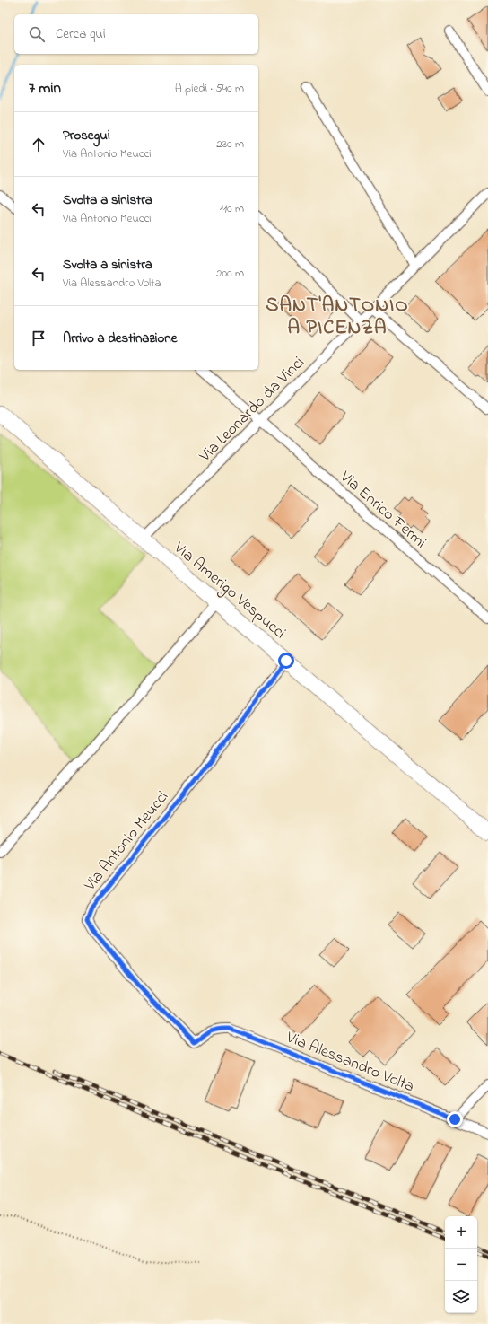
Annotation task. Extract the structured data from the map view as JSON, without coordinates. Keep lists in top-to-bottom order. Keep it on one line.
{"streets":{"main road":["Via Amerigo Vespucci"],"street":["Via Leonardo da Vinci","Via Enrico Fermi","Via Antonio Meucci","Via Alessandro Volta"]},"crossings":[["Via Leonardo da Vinci","Via Enrico Fermi"],["Via Leonardo da Vinci","Via Amerigo Vespucci"],["Via Amerigo Vespucci","Via Antonio Meucci"],["Via Antonio Meucci","Via Alessandro Volta"]],"districts":["SANT'ANTONIO A PICENZA"],"page":{"search":"Cerca qui","heading":["7 min","A piedi · 540 m"],"list":[["Prosegui","Via Antonio Meucci","230 m"],["Svolta a sinistra","Via Antonio Meucci","110 m"],["Svolta a sinistra","Via Alessandro Volta","200 m"],"Arrivo a destinazione"],"map_buttons":["+","−"]}}
